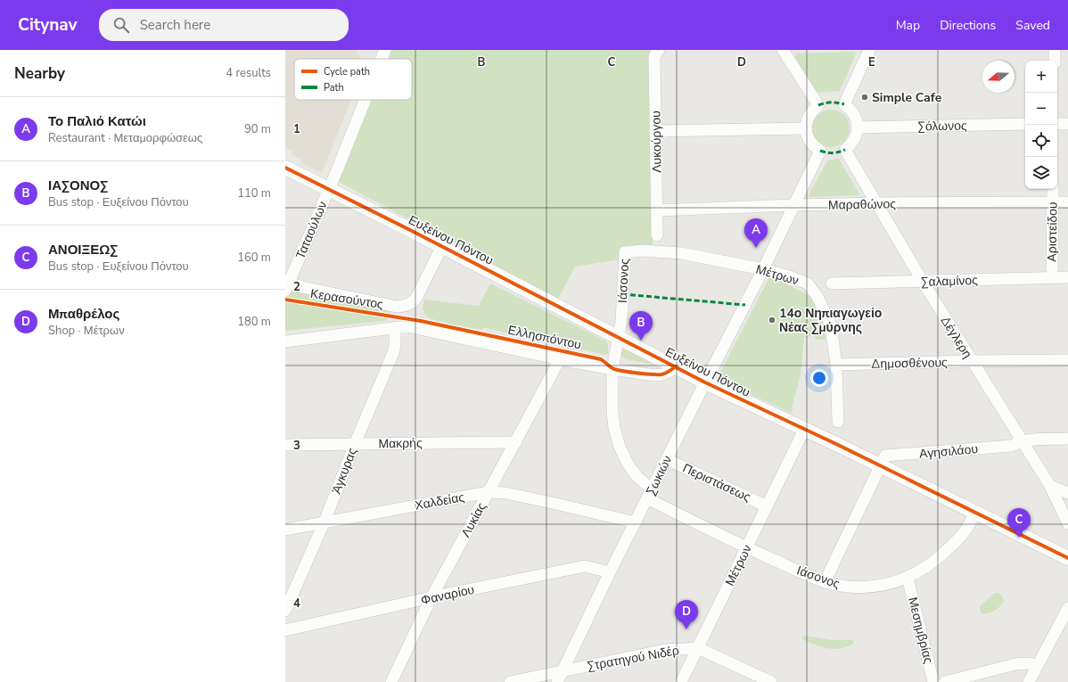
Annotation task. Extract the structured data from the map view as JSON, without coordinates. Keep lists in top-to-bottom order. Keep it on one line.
{"streets":{"street":["Σόλωνος","Λυκούργου","Μαραθώνος","Ταταούλων","Αριστείδου","Ευξείνου Πόντου","Μέτρων","Ιάσονος","Σαλαμίνος","Κερασούντος","Ελλησπόντου","Δέγλερη","Δημοσθένους","Μακρής","Αγησιλάου","Άγκυρας","Σωκιών","Περιστάσεως","Χαλδείας","Λυκίας","Φαναρίου","Μεσημβρίας","Στρατηγού Νιδέρ"]},"crossings":[["Σόλωνος","Δέγλερη"],["Λυκούργου","Μαραθώνος"],["Μαραθώνος","Αριστείδου"],["Μαραθώνος","Δέγλερη"],["Μαραθώνος","Σωκιών"],["Ταταούλων","Ευξείνου Πόντου"],["Ταταούλων","Κερασούντος"],["Αριστείδου","Σαλαμίνος"],["Ευξείνου Πόντου","Μέτρων"],["Ευξείνου Πόντου","Ιάσονος"],["Ευξείνου Πόντου","Κερασούντος"],["Ευξείνου Πόντου","Ελλησπόντου"],["Ευξείνου Πόντου","Αγησιλάου"],["Ευξείνου Πόντου","Σωκιών"],["Μέτρων","Ιάσονος"],["Μέτρων","Δημοσθένους"],["Μέτρων","Σωκιών"],["Μέτρων","Περιστάσεως"],["Μέτρων","Στρατηγού Νιδέρ"],["Ιάσονος","Ελλησπόντου"],["Ιάσονος","Σωκιών"],["Ιάσονος","Μεσημβρίας"],["Σαλαμίνος","Δέγλερη"],["Ελλησπόντου","Άγκυρας"],["Ελλησπόντου","Λυκίας"],["Δέγλερη","Δημοσθένους"],["Δέγλερη","Αγησιλάου"],["Μακρής","Άγκυρας"],["Μακρής","Λυκίας"],["Άγκυρας","Χαλδείας"],["Σωκιών","Περιστάσεως"],["Σωκιών","Χαλδείας"],["Σωκιών","Φαναρίου"],["Σωκιών","Στρατηγού Νιδέρ"],["Χαλδείας","Λυκίας"],["Λυκίας","Φαναρίου"]],"places":["Simple Cafe","14ο Νηπιαγωγείο Νέας Σμύρνης"],"legend":["Cycle path","Path"],"north":"left","page":{"header":"Citynav","search":"Search here","nav":["Map","Directions","Saved"],"heading":["Nearby","4 results"],"map_buttons":["+","−"],"list":[{"mark":"A","name":"Το Παλιό Κατώι","note":"Restaurant · Μεταμορφώσεως","value":"90 m"},{"mark":"B","name":"ΙΑΣΟΝΟΣ","note":"Bus stop · Ευξείνου Πόντου","value":"110 m"},{"mark":"C","name":"ΑΝΟΙΞΕΩΣ","note":"Bus stop · Ευξείνου Πόντου","value":"160 m"},{"mark":"D","name":"Μπαθρέλος","note":"Shop · Μέτρων","value":"180 m"}],"pins":["A","B","C","D"]},"grid":{"columns":["B","C","D","E"],"rows":["1","2","3","4"]}}
